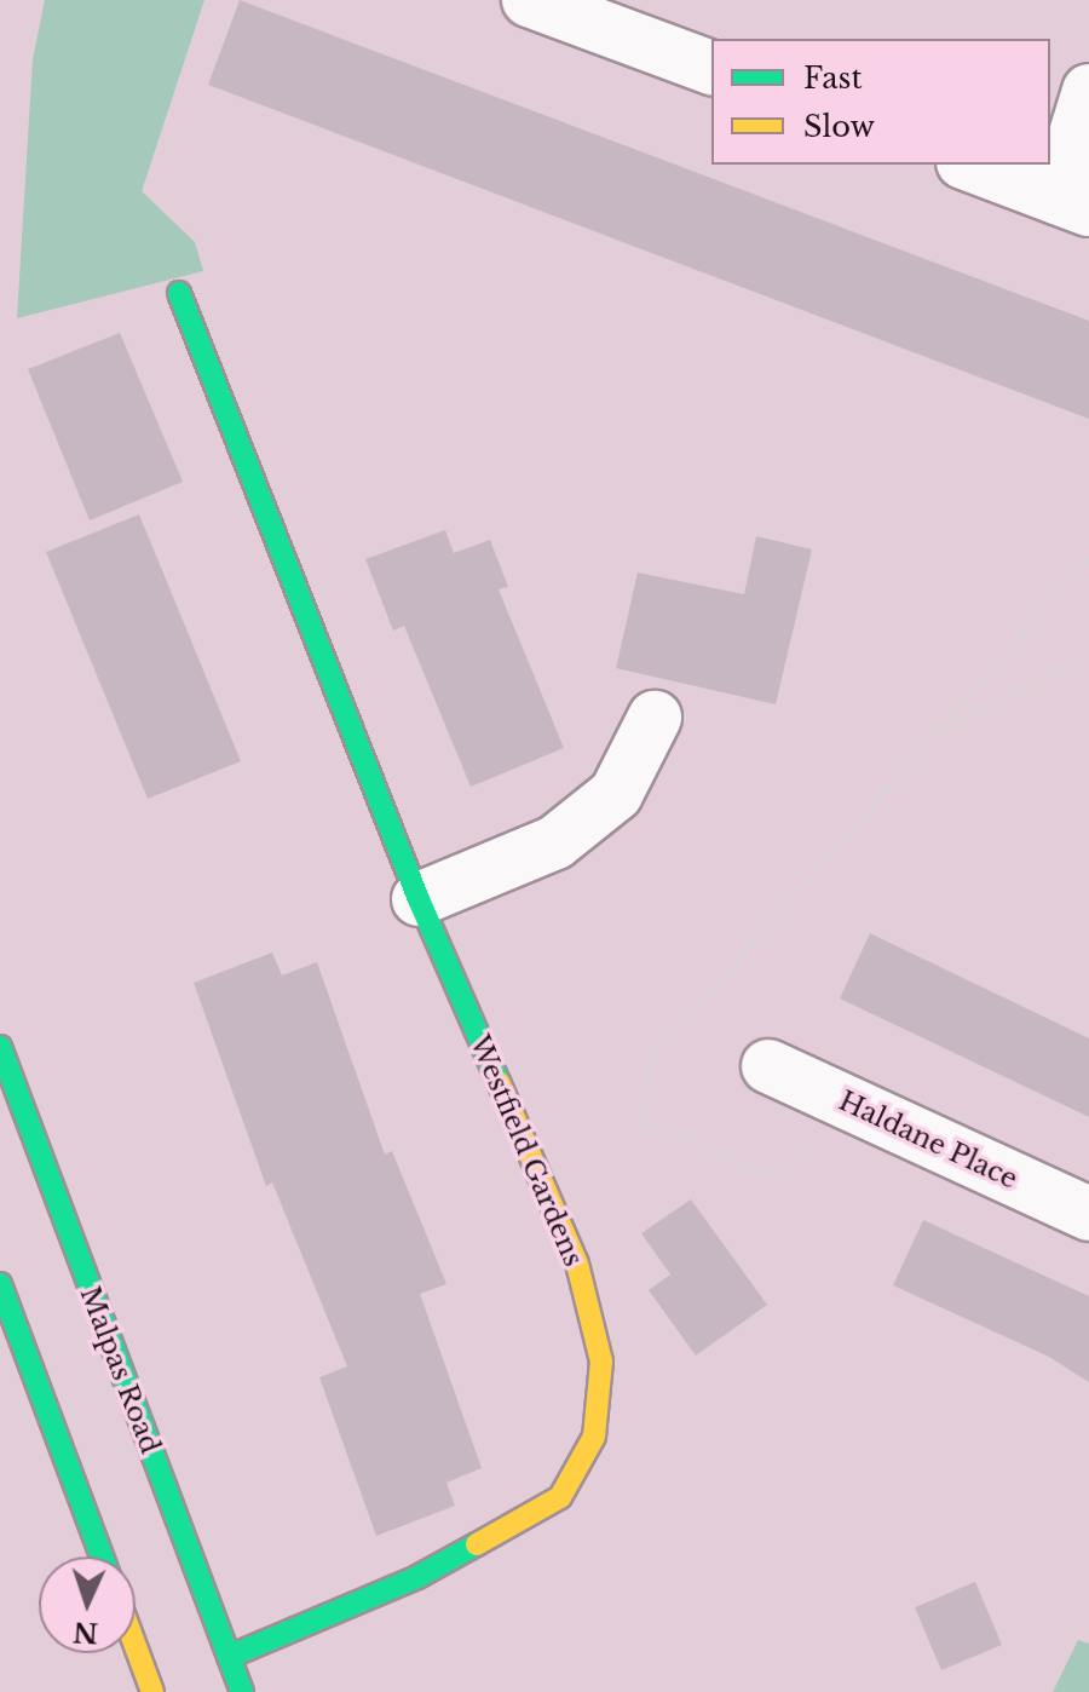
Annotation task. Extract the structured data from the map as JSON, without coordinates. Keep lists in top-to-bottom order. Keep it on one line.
{"streets":{"street":["Haldane Place","Westfield Gardens","Malpas Road"]},"crossings":[["Westfield Gardens","Malpas Road"]],"legend":["Fast","Slow"],"north":"bottom"}
